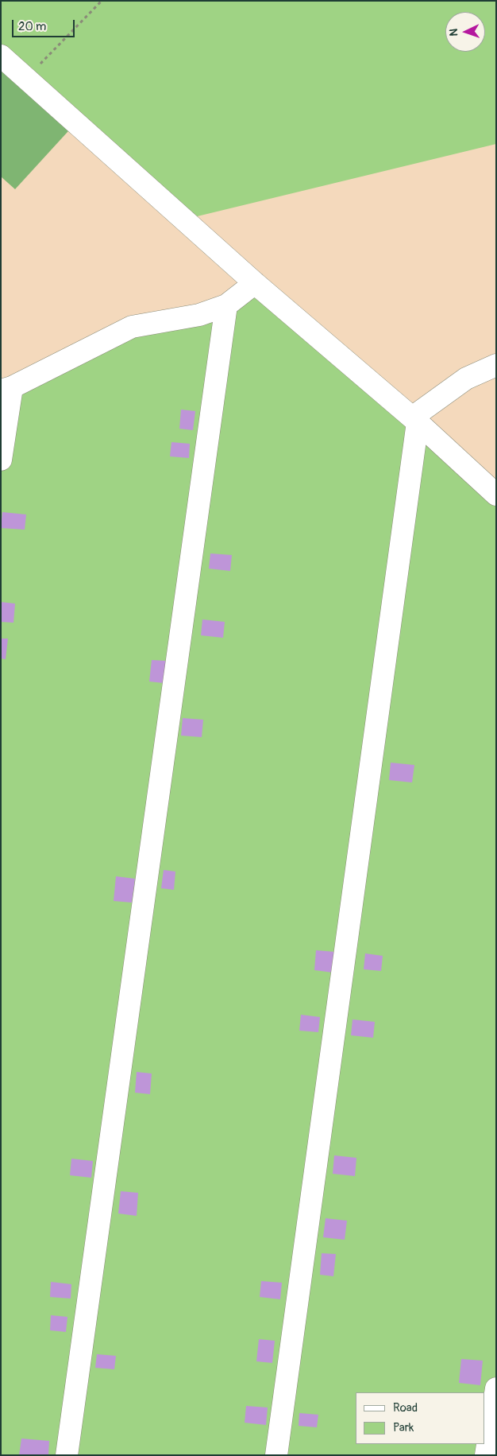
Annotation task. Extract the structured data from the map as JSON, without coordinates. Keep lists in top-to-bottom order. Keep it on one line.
{"legend":["Road","Park"],"scale_bar":"20 m","north":"left"}
